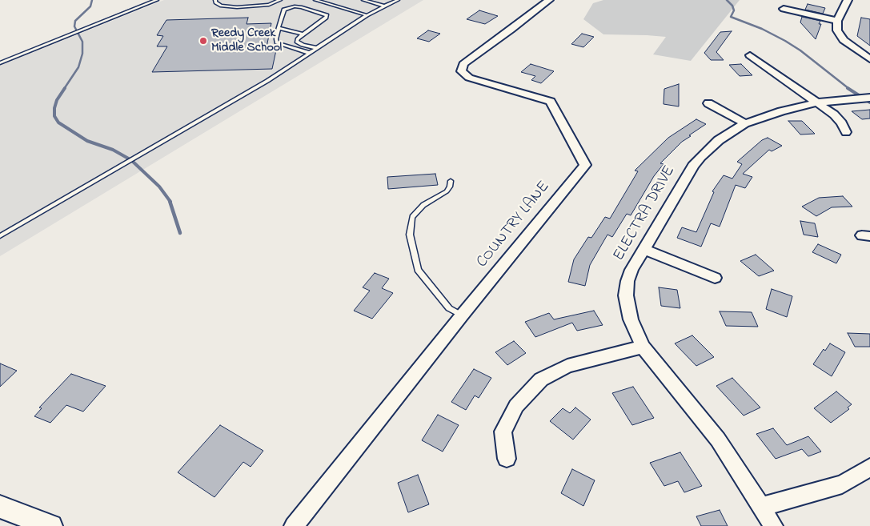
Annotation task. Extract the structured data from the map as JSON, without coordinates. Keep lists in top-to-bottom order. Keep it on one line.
{"streets":{"street":["ELECTRA DRIVE","COUNTRY LANE"]},"places":["Reedy Creek Middle School"]}
